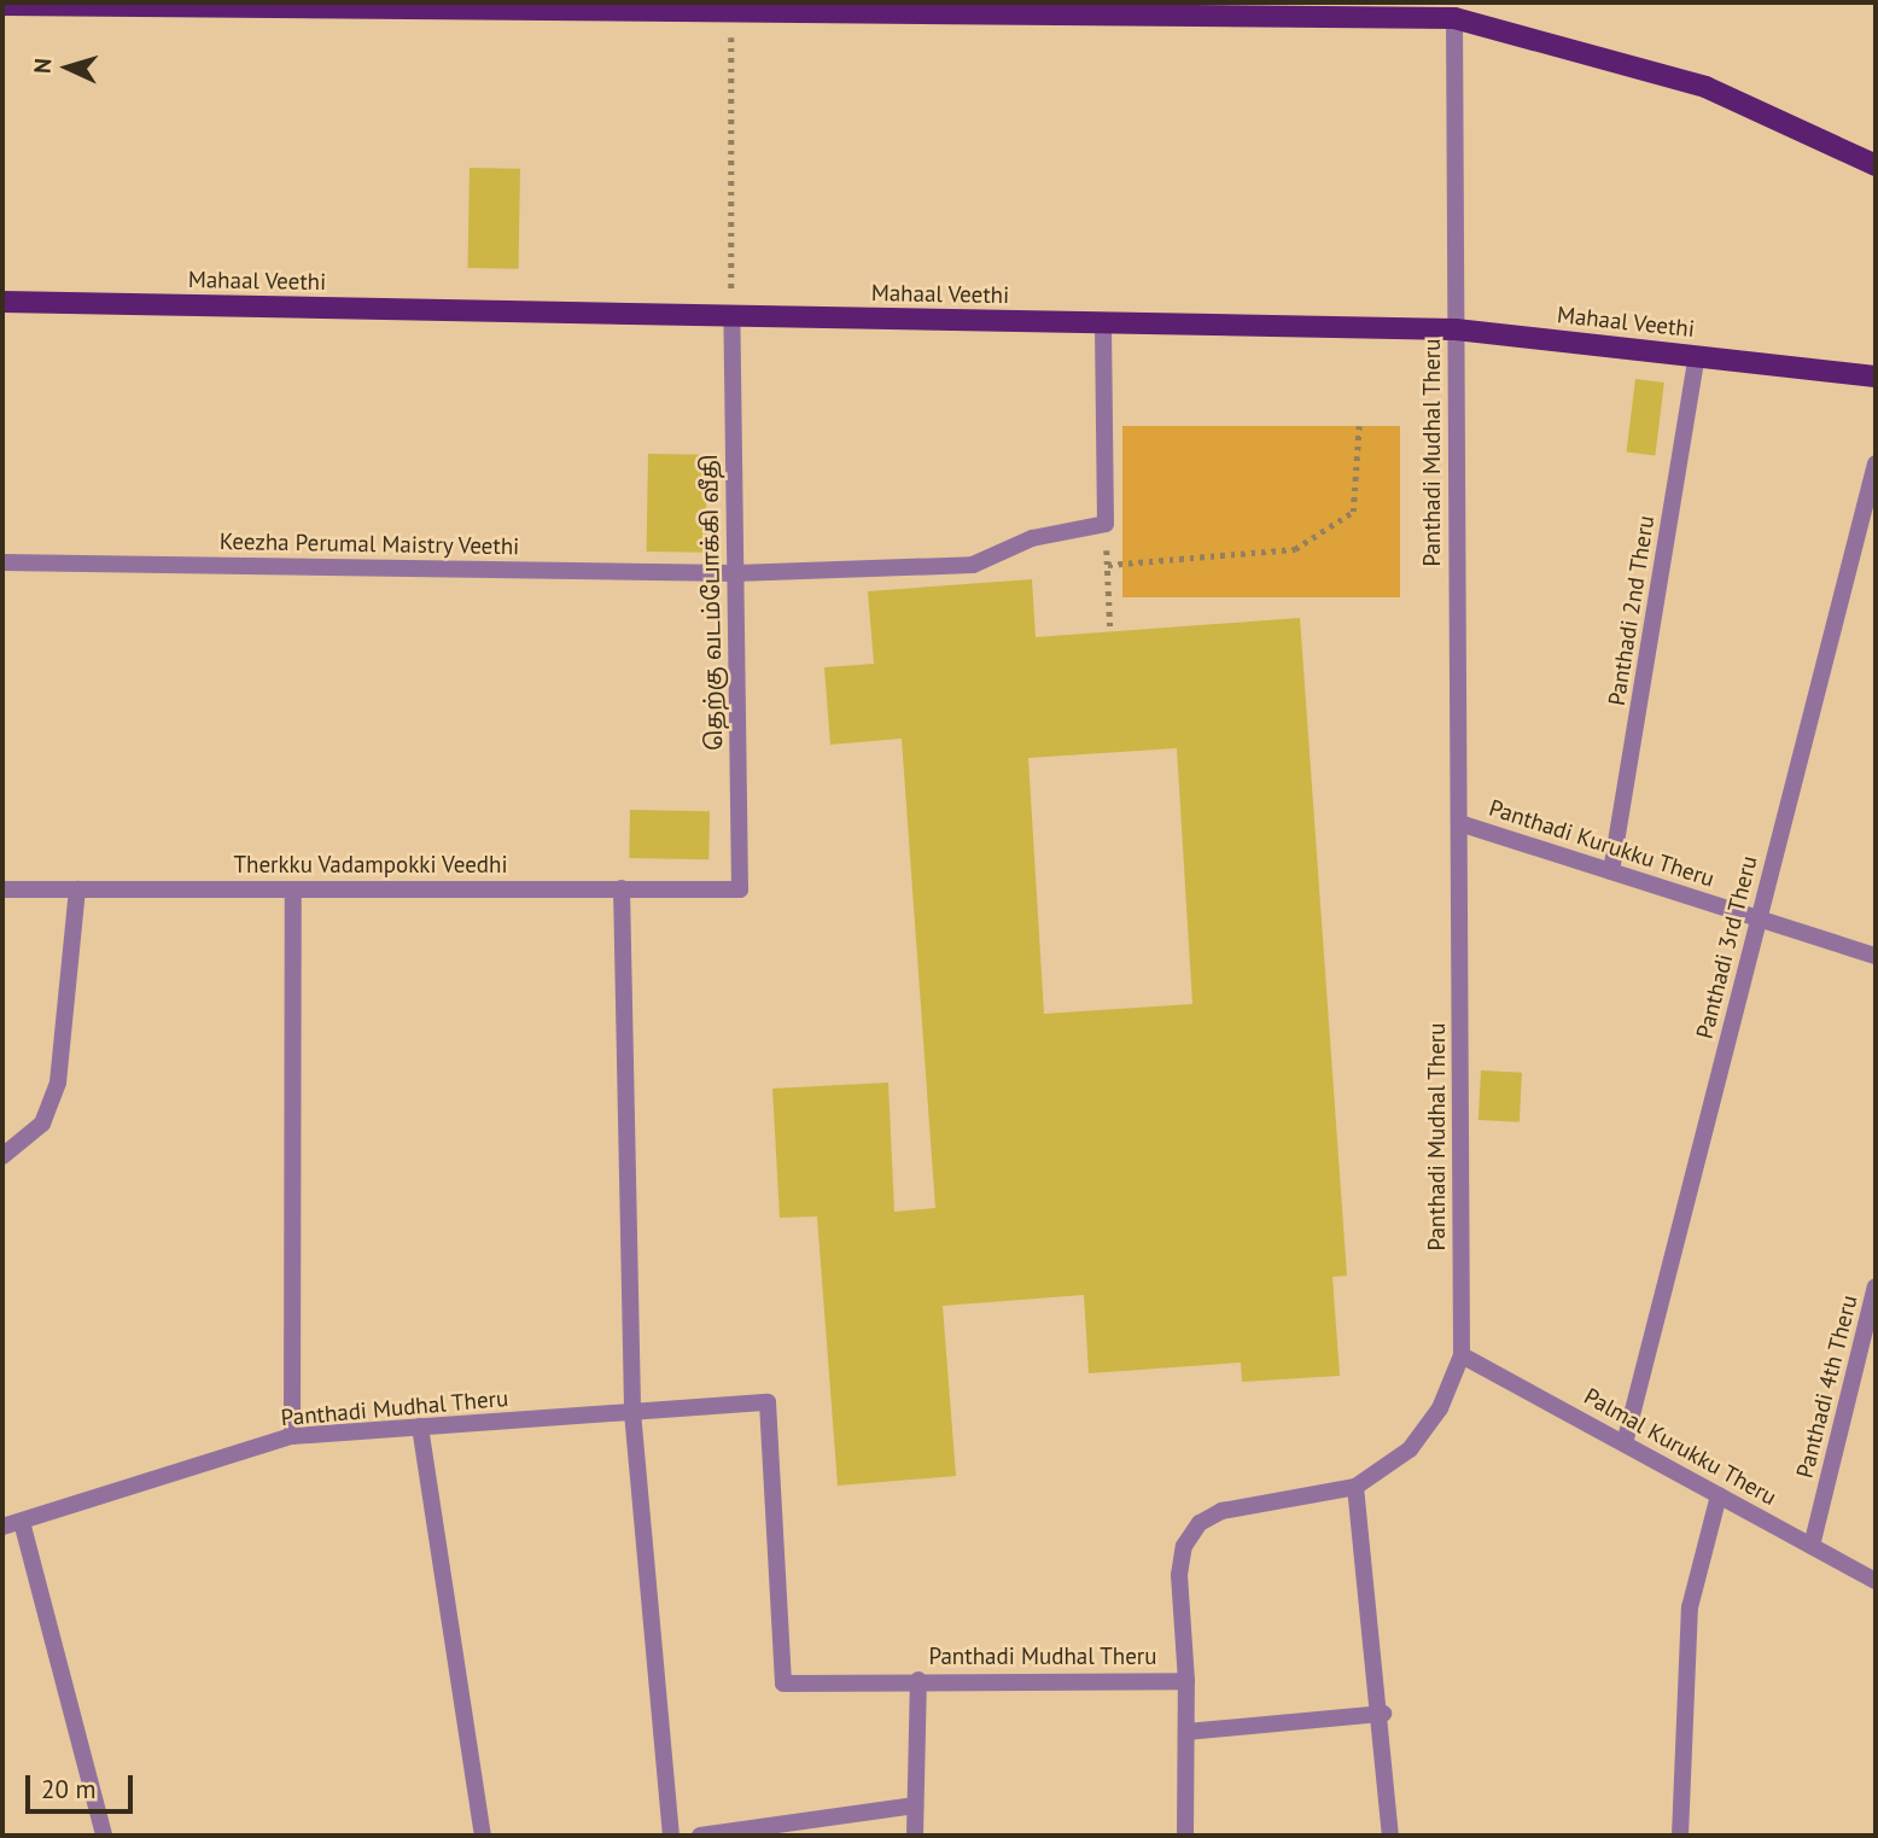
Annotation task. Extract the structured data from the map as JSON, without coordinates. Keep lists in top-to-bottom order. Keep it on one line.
{"streets":{"main road":["Mahaal Veethi"],"street":["Panthadi Mudhal Theru","Keezha Perumal Maistry Veethi","தெற்கு வடம்போக்கி வீதி","Panthadi 2nd Theru","Panthadi Kurukku Theru","Therkku Vadampokki Veedhi","Panthadi 3rd Theru","Panthadi 4th Theru","Palmal Kurukku Theru"]},"crossings":[["Mahaal Veethi","Panthadi Mudhal Theru"],["Mahaal Veethi","தெற்கு வடம்போக்கி வீதி"],["Mahaal Veethi","Panthadi 2nd Theru"],["Panthadi Mudhal Theru","Panthadi Kurukku Theru"],["Panthadi Mudhal Theru","Palmal Kurukku Theru"],["Keezha Perumal Maistry Veethi","தெற்கு வடம்போக்கி வீதி"],["தெற்கு வடம்போக்கி வீதி","Therkku Vadampokki Veedhi"],["Panthadi 2nd Theru","Panthadi Kurukku Theru"],["Panthadi Kurukku Theru","Panthadi 3rd Theru"],["Panthadi 3rd Theru","Palmal Kurukku Theru"],["Panthadi 4th Theru","Palmal Kurukku Theru"]],"scale_bar":"20 m","north":"left"}
